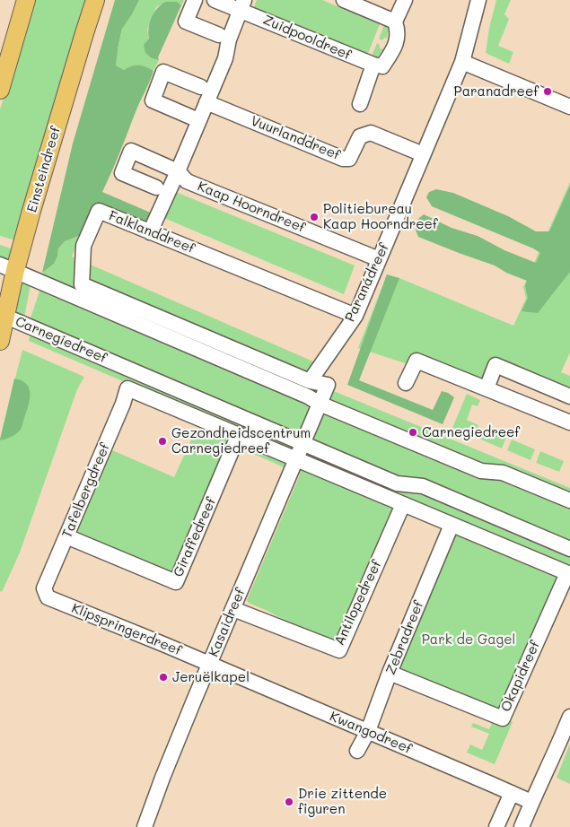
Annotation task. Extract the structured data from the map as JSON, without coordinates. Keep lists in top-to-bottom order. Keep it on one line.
{"streets":{"main road":["Einsteindreef"],"street":["Zuidpooldreef","Vuurlanddreef","Kaap Hoorndreef","Falklanddreef","Paranádreef","Carnegiedreef","Tafelbergdreef","Giraffedreef","Antilopedreef","Kasaidreef","Klipspringerdreef","Zebradreef","Okapidreef","Kwangodreef"]},"crossings":[["Vuurlanddreef","Paranádreef"],["Einsteindreef","Carnegiedreef"],["Kaap Hoorndreef","Paranádreef"],["Falklanddreef","Paranádreef"],["Carnegiedreef","Kasaidreef"],["Tafelbergdreef","Giraffedreef"],["Tafelbergdreef","Klipspringerdreef"],["Antilopedreef","Kasaidreef"],["Kasaidreef","Klipspringerdreef"],["Kasaidreef","Kwangodreef"],["Klipspringerdreef","Kwangodreef"],["Zebradreef","Okapidreef"],["Zebradreef","Kwangodreef"]],"parks":["Park de Gagel"],"places":["Paranadreef","Politiebureau Kaap Hoorndreef","Carnegiedreef","Gezondheidscentrum Carnegiedreef","Jeruëlkapel","Drie zittende figuren"]}
